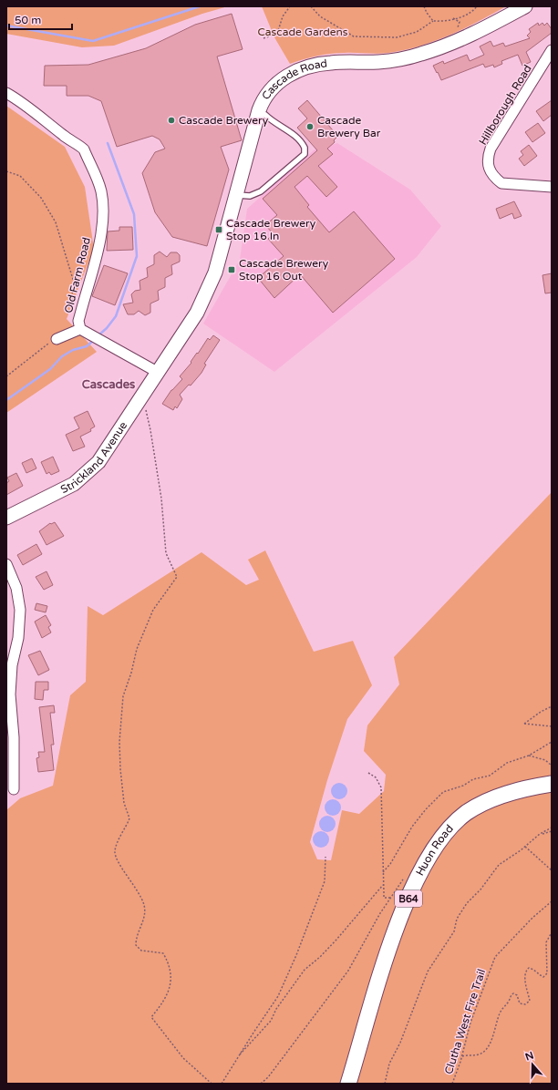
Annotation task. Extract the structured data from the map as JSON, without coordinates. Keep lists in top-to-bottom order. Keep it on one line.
{"streets":{"main road":["Huon Road","B64"],"street":["Cascade Road","Hillborough Road","Old Farm Road","Strickland Avenue"],"path":["Clutha West Fire Trail"]},"crossings":[["Cascade Road","Old Farm Road"],["Cascade Road","Strickland Avenue"],["Old Farm Road","Strickland Avenue"]],"districts":["Cascades"],"parks":["Cascade Gardens"],"places":{"other":["Cascade Brewery","Cascade Brewery Bar"],"transit":["Cascade Brewery Stop 16 In","Cascade Brewery Stop 16 Out"]},"scale_bar":"50 m","north":"top"}
